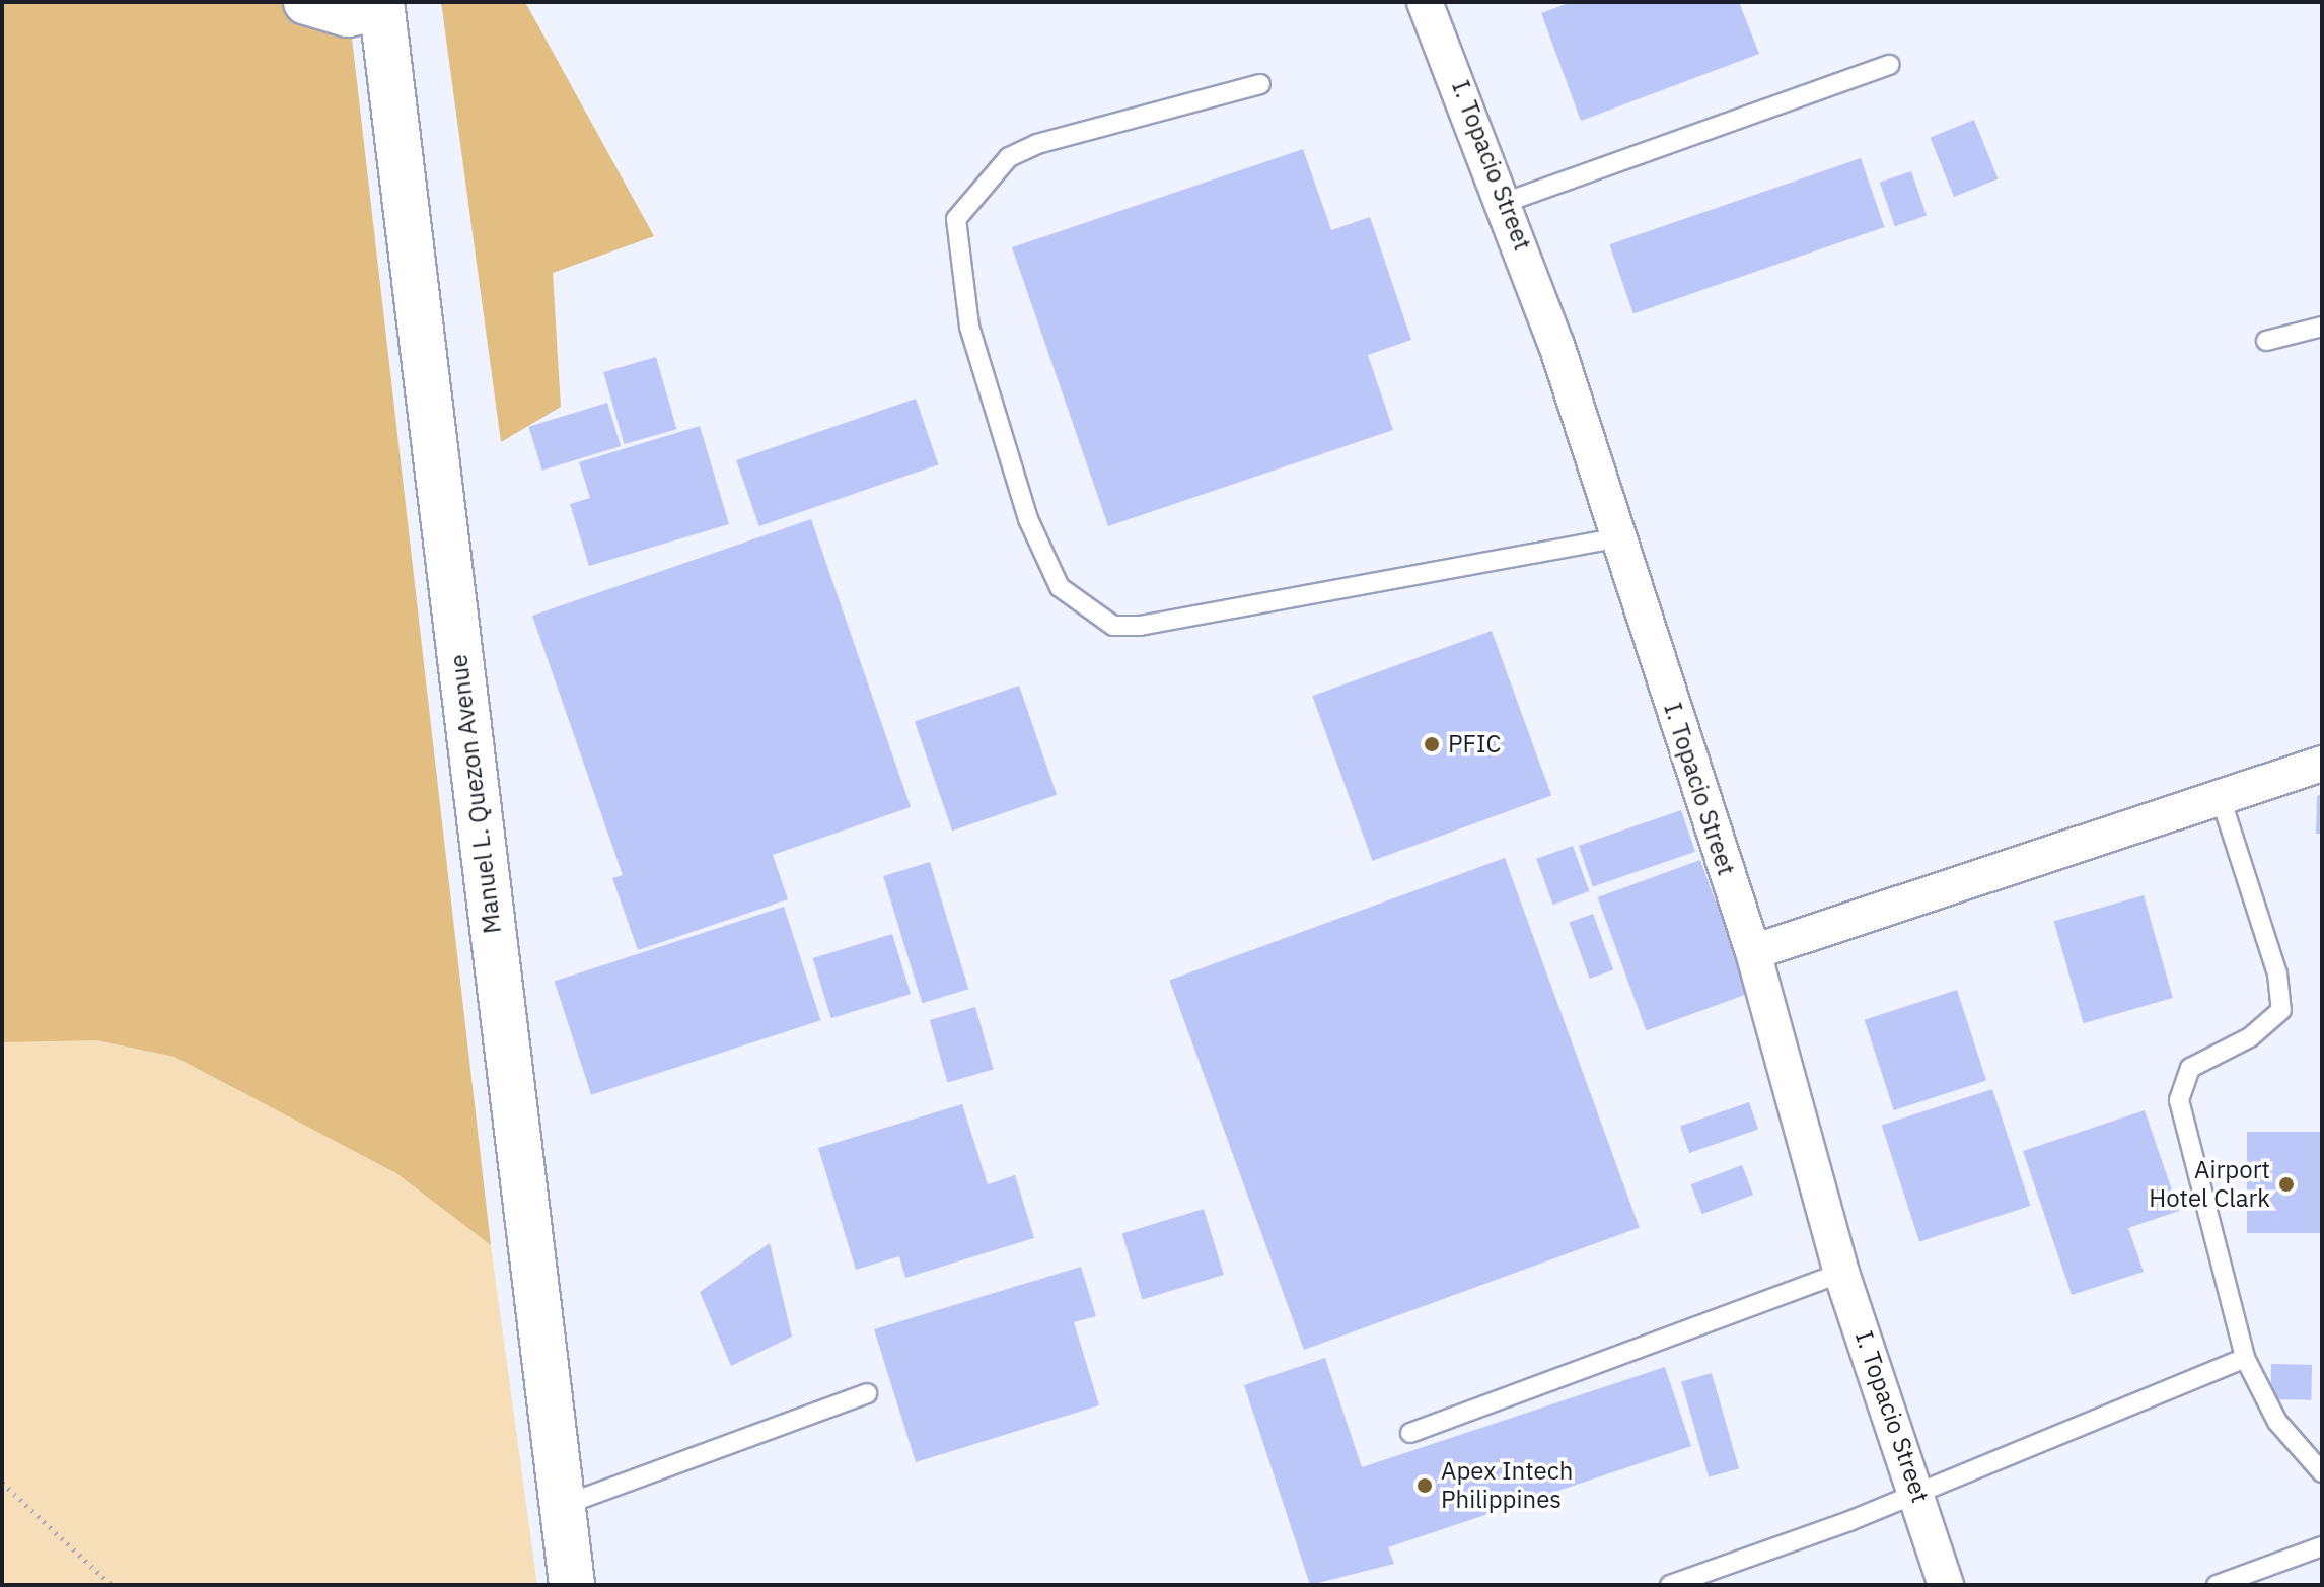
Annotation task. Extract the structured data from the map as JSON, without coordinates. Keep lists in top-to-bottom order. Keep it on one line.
{"streets":{"street":["I. Topacio Street","Manuel L. Quezon Avenue"]},"places":["PFIC","Airport Hotel Clark","Apex Intech Philippines"]}
